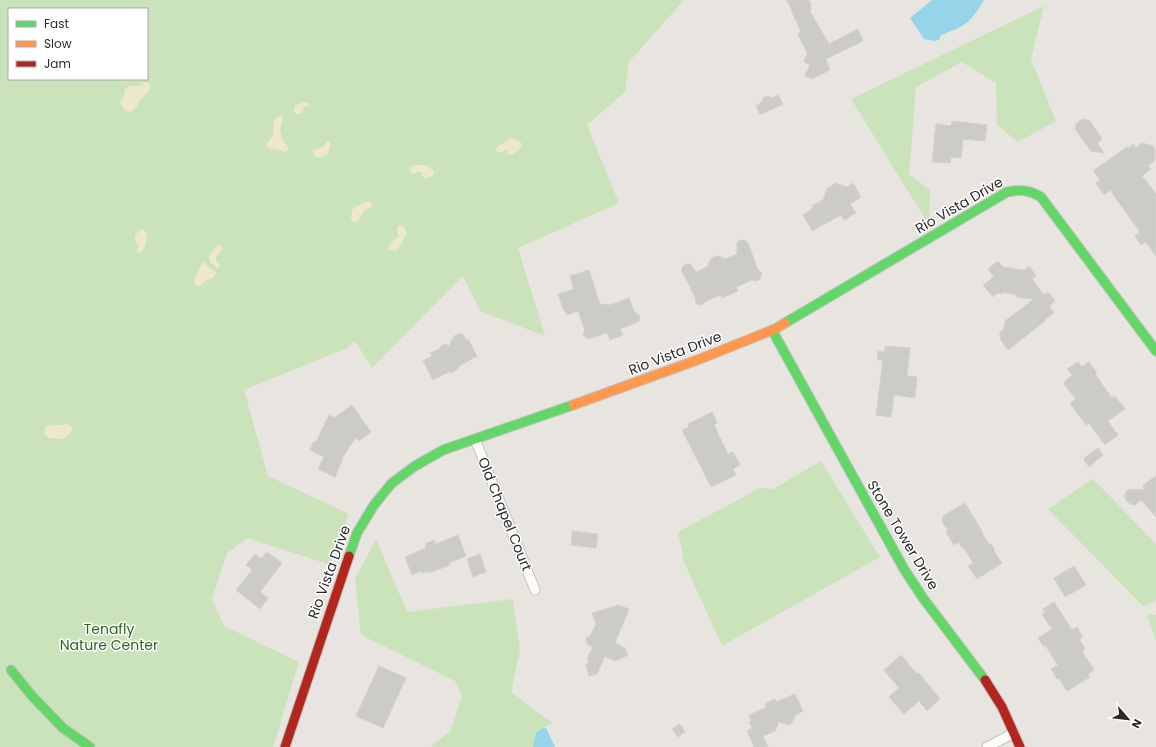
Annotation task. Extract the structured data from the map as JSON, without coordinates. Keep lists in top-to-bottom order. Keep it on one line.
{"streets":{"street":["Rio Vista Drive","Old Chapel Court","Stone Tower Drive"]},"crossings":[["Rio Vista Drive","Old Chapel Court"],["Rio Vista Drive","Stone Tower Drive"]],"parks":["Tenafly Nature Center"],"legend":["Fast","Slow","Jam"],"north":"bottom right"}
